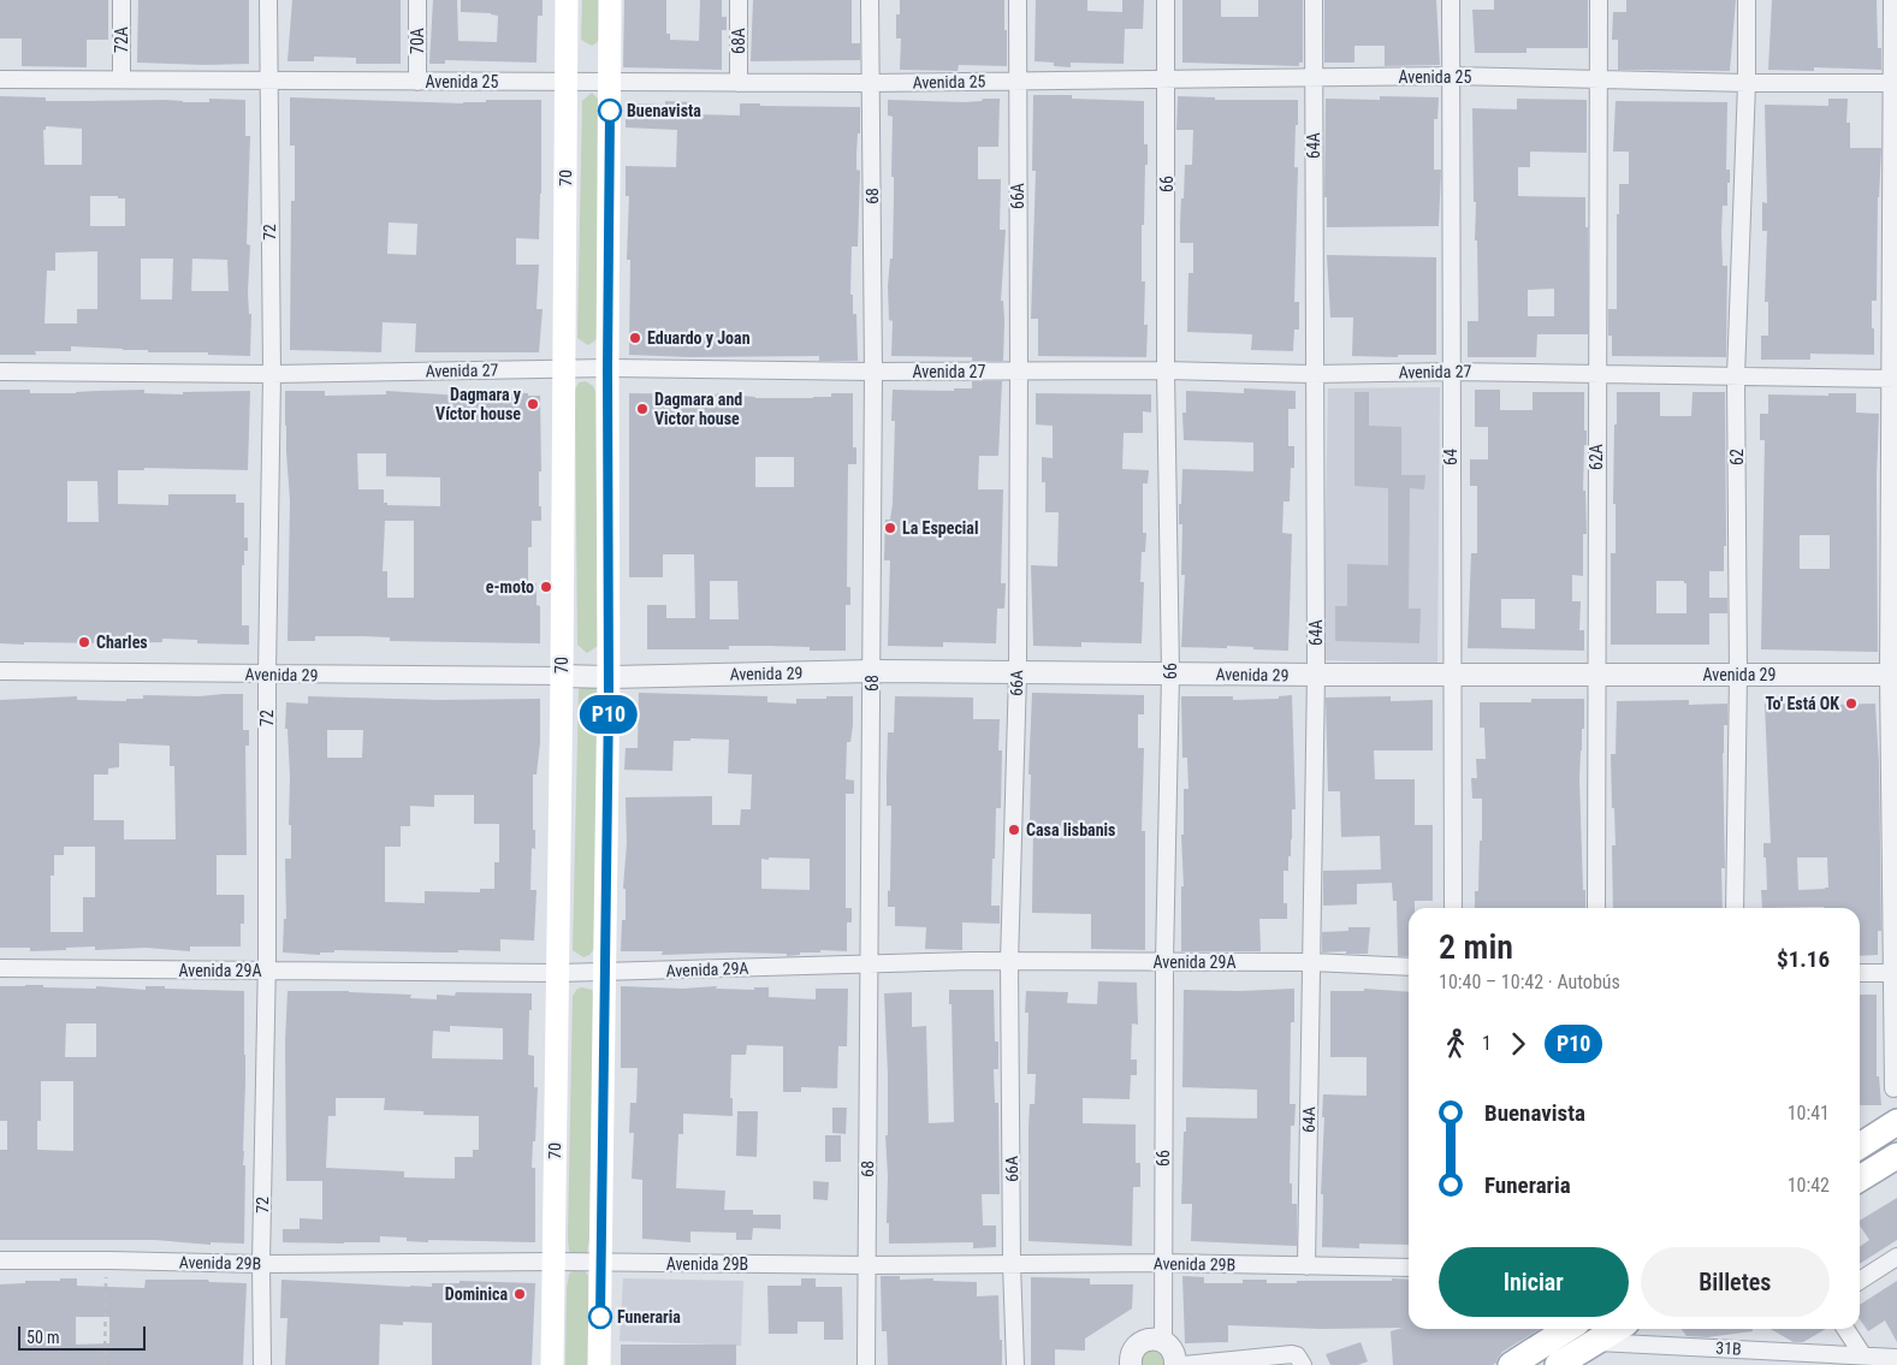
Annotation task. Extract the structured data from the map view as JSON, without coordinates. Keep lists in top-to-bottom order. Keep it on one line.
{"streets":{"main road":["70"],"street":["72A","70A","68A","Avenida 25","64A","66","68","66A","72","Avenida 27","64","62A","62","Avenida 29","Avenida 29A","Avenida 29B","31B"]},"crossings":[["72A","Avenida 25"],["70A","Avenida 25"],["68A","Avenida 25"],["Avenida 25","64A"],["Avenida 25","70"],["Avenida 25","66"],["Avenida 25","68"],["Avenida 25","66A"],["Avenida 25","72"],["Avenida 25","64"],["Avenida 25","62A"],["Avenida 25","62"],["64A","Avenida 27"],["64A","Avenida 29"],["64A","Avenida 29A"],["64A","Avenida 29B"],["70","Avenida 27"],["70","Avenida 29"],["70","Avenida 29A"],["70","Avenida 29B"],["66","Avenida 27"],["66","Avenida 29"],["66","Avenida 29A"],["66","Avenida 29B"],["68","Avenida 27"],["68","Avenida 29"],["68","Avenida 29A"],["68","Avenida 29B"],["66A","Avenida 27"],["66A","Avenida 29"],["66A","Avenida 29A"],["66A","Avenida 29B"],["72","Avenida 27"],["72","Avenida 29"],["72","Avenida 29A"],["72","Avenida 29B"],["Avenida 27","64"],["Avenida 27","62A"],["Avenida 27","62"],["64","Avenida 29"],["62A","Avenida 29"],["62","Avenida 29"]],"places":["Buenavista","Eduardo y Joan","Dagmara y Víctor house","Dagmara and Victor house","La Especial","e-moto","Charles","To' Está OK","Casa lisbanis","Dominica","Funeraria"],"lines":["bus line P10"],"scale_bar":"50 m","page":{"on_map":"P10","heading":["2 min","10:40 – 10:42 · Autobús","$1.16"],"legs":["1","P10"],"list":[{"name":"Buenavista","value":"10:41"},{"name":"Funeraria","value":"10:42"}],"buttons":["Iniciar","Billetes"],"scale":"50 m"}}
